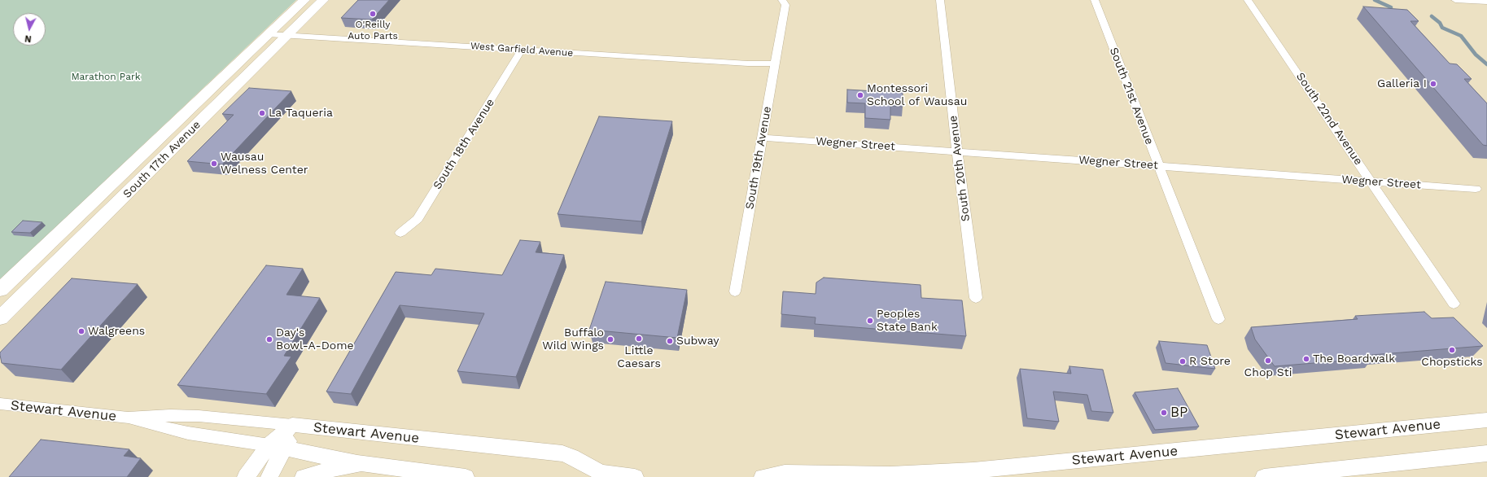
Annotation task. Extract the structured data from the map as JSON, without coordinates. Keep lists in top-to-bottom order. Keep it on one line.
{"streets":{"main road":["South 17th Avenue"],"street":["West Garfield Avenue","South 21st Avenue","South 22nd Avenue","South 18th Avenue","Wegner Street","South 19th Avenue","South 20th Avenue","Stewart Avenue"]},"crossings":[["West Garfield Avenue","South 18th Avenue"],["West Garfield Avenue","South 19th Avenue"],["West Garfield Avenue","South 17th Avenue"],["South 21st Avenue","Wegner Street"],["South 22nd Avenue","Wegner Street"],["Wegner Street","South 19th Avenue"],["Wegner Street","South 20th Avenue"]],"parks":["Marathon Park"],"places":["O'Reilly Auto Parts","Galleria I","Montessori School of Wausau","La Taqueria","Wausau Welness Center","Peoples State Bank","Walgreens","Little Caesars","Day's Bowl-A-Dome","Buffalo Wild Wings","Subway","Chopsticks","The Boardwalk","Chop Sti","R Store","BP"],"north":"bottom"}
